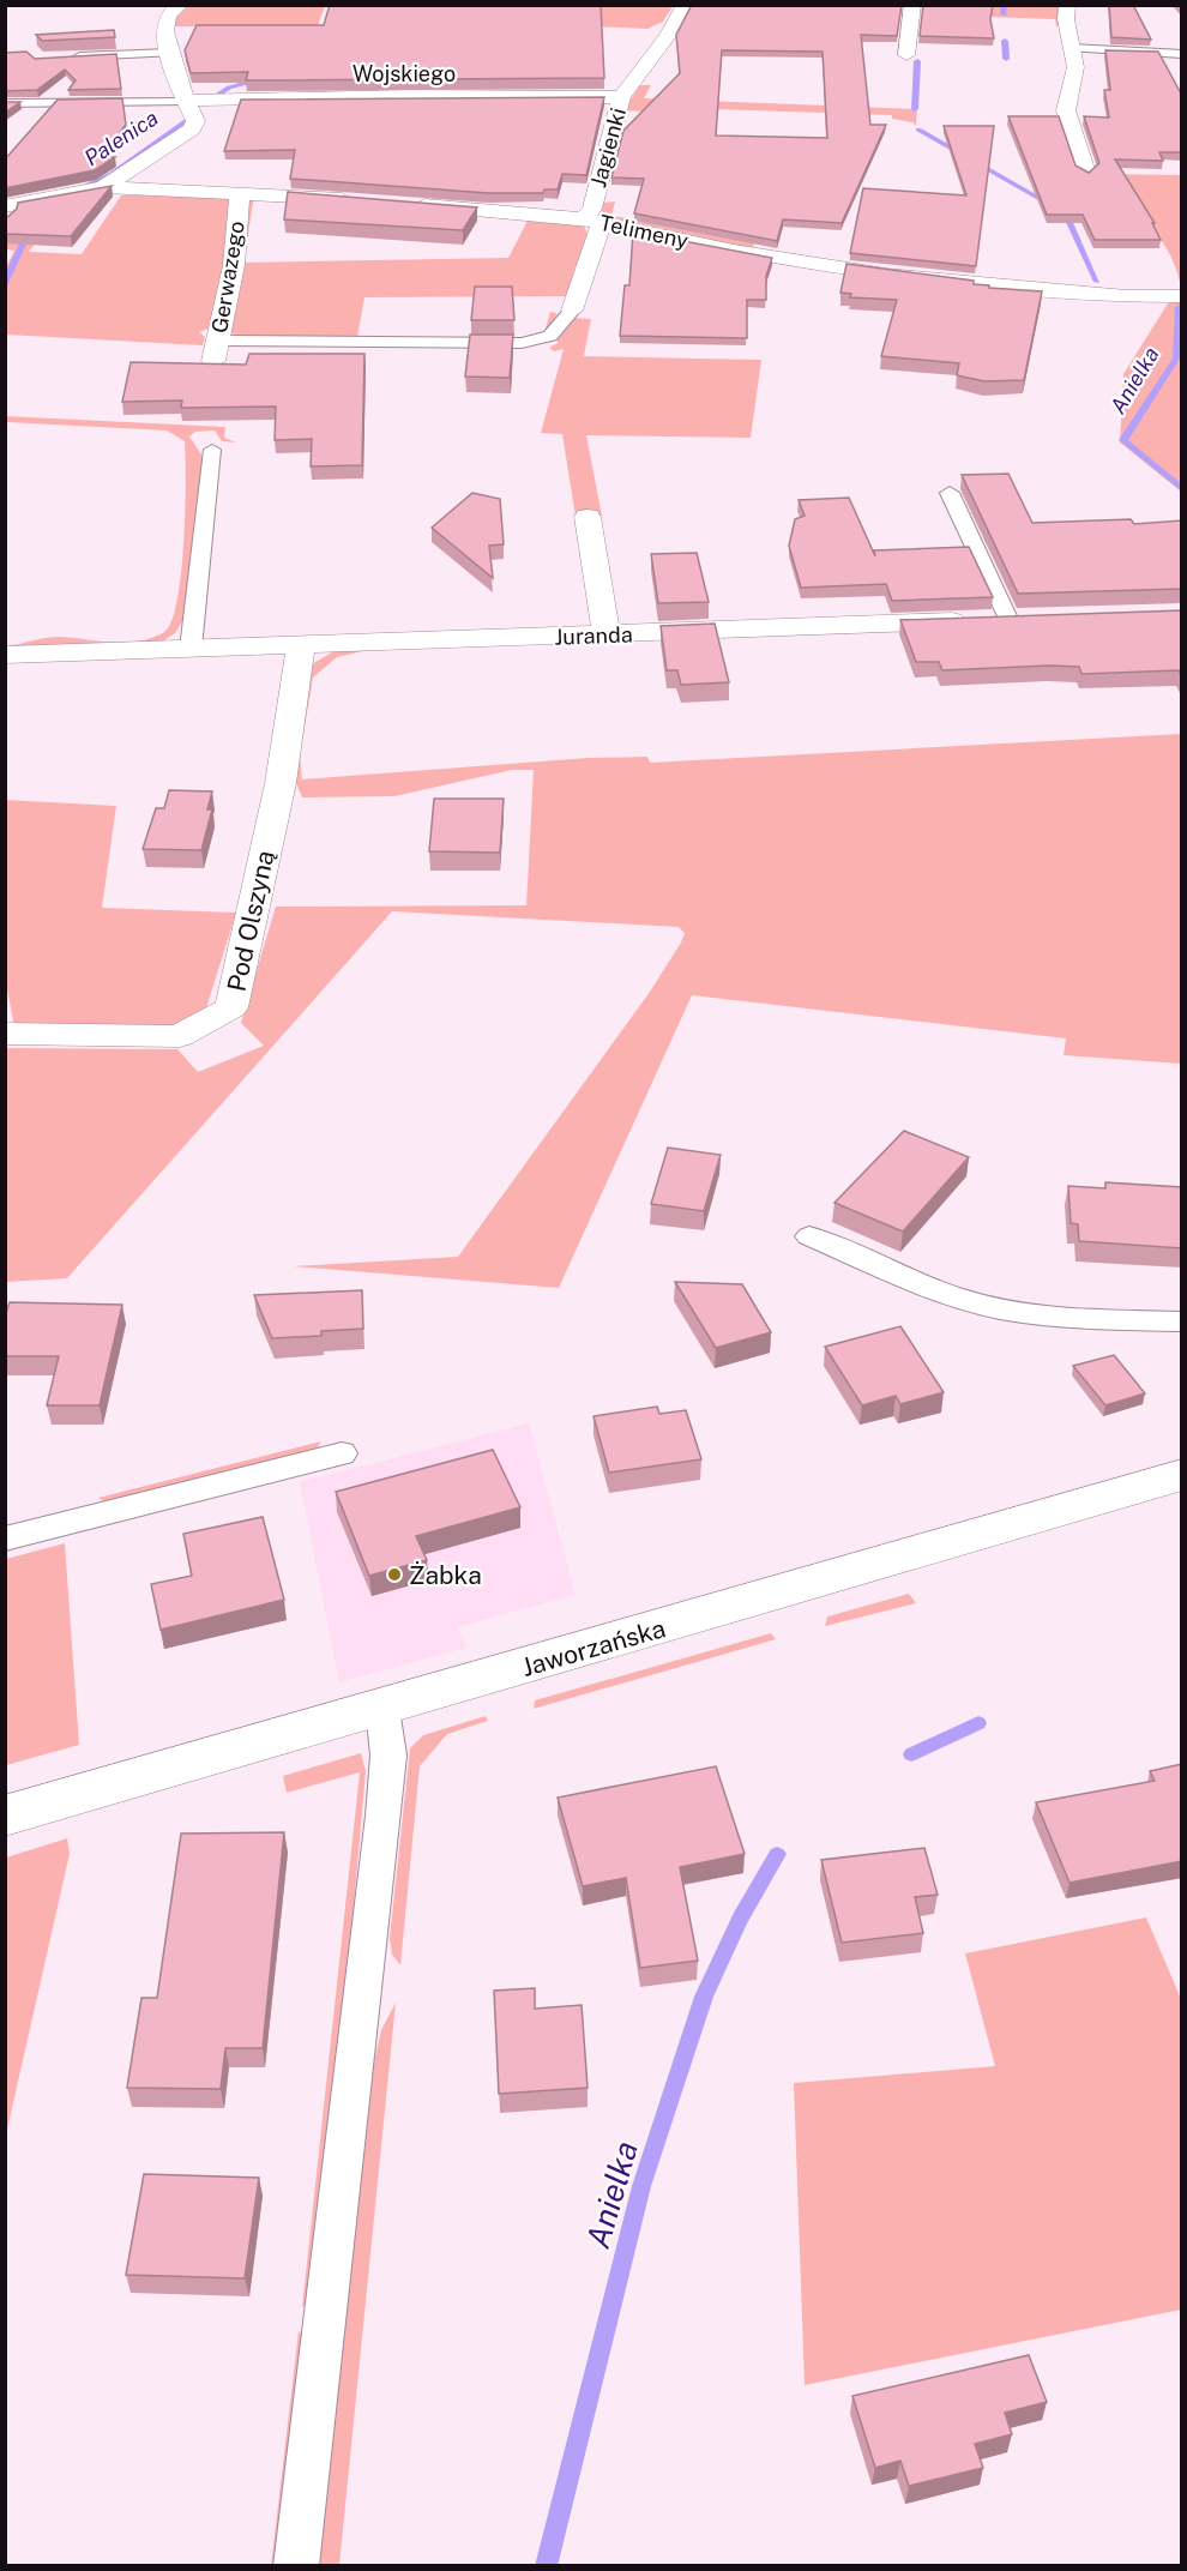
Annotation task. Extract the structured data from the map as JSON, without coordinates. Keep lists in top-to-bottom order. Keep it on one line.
{"streets":{"street":["Wojskiego","Jagienki","Telimeny","Gerwazego","Juranda","Pod Olszyną","Jaworzańska"]},"crossings":[["Wojskiego","Jagienki"],["Jagienki","Telimeny"],["Juranda","Pod Olszyną"]],"water":["Palenica","Anielka"],"places":["Żabka"]}
